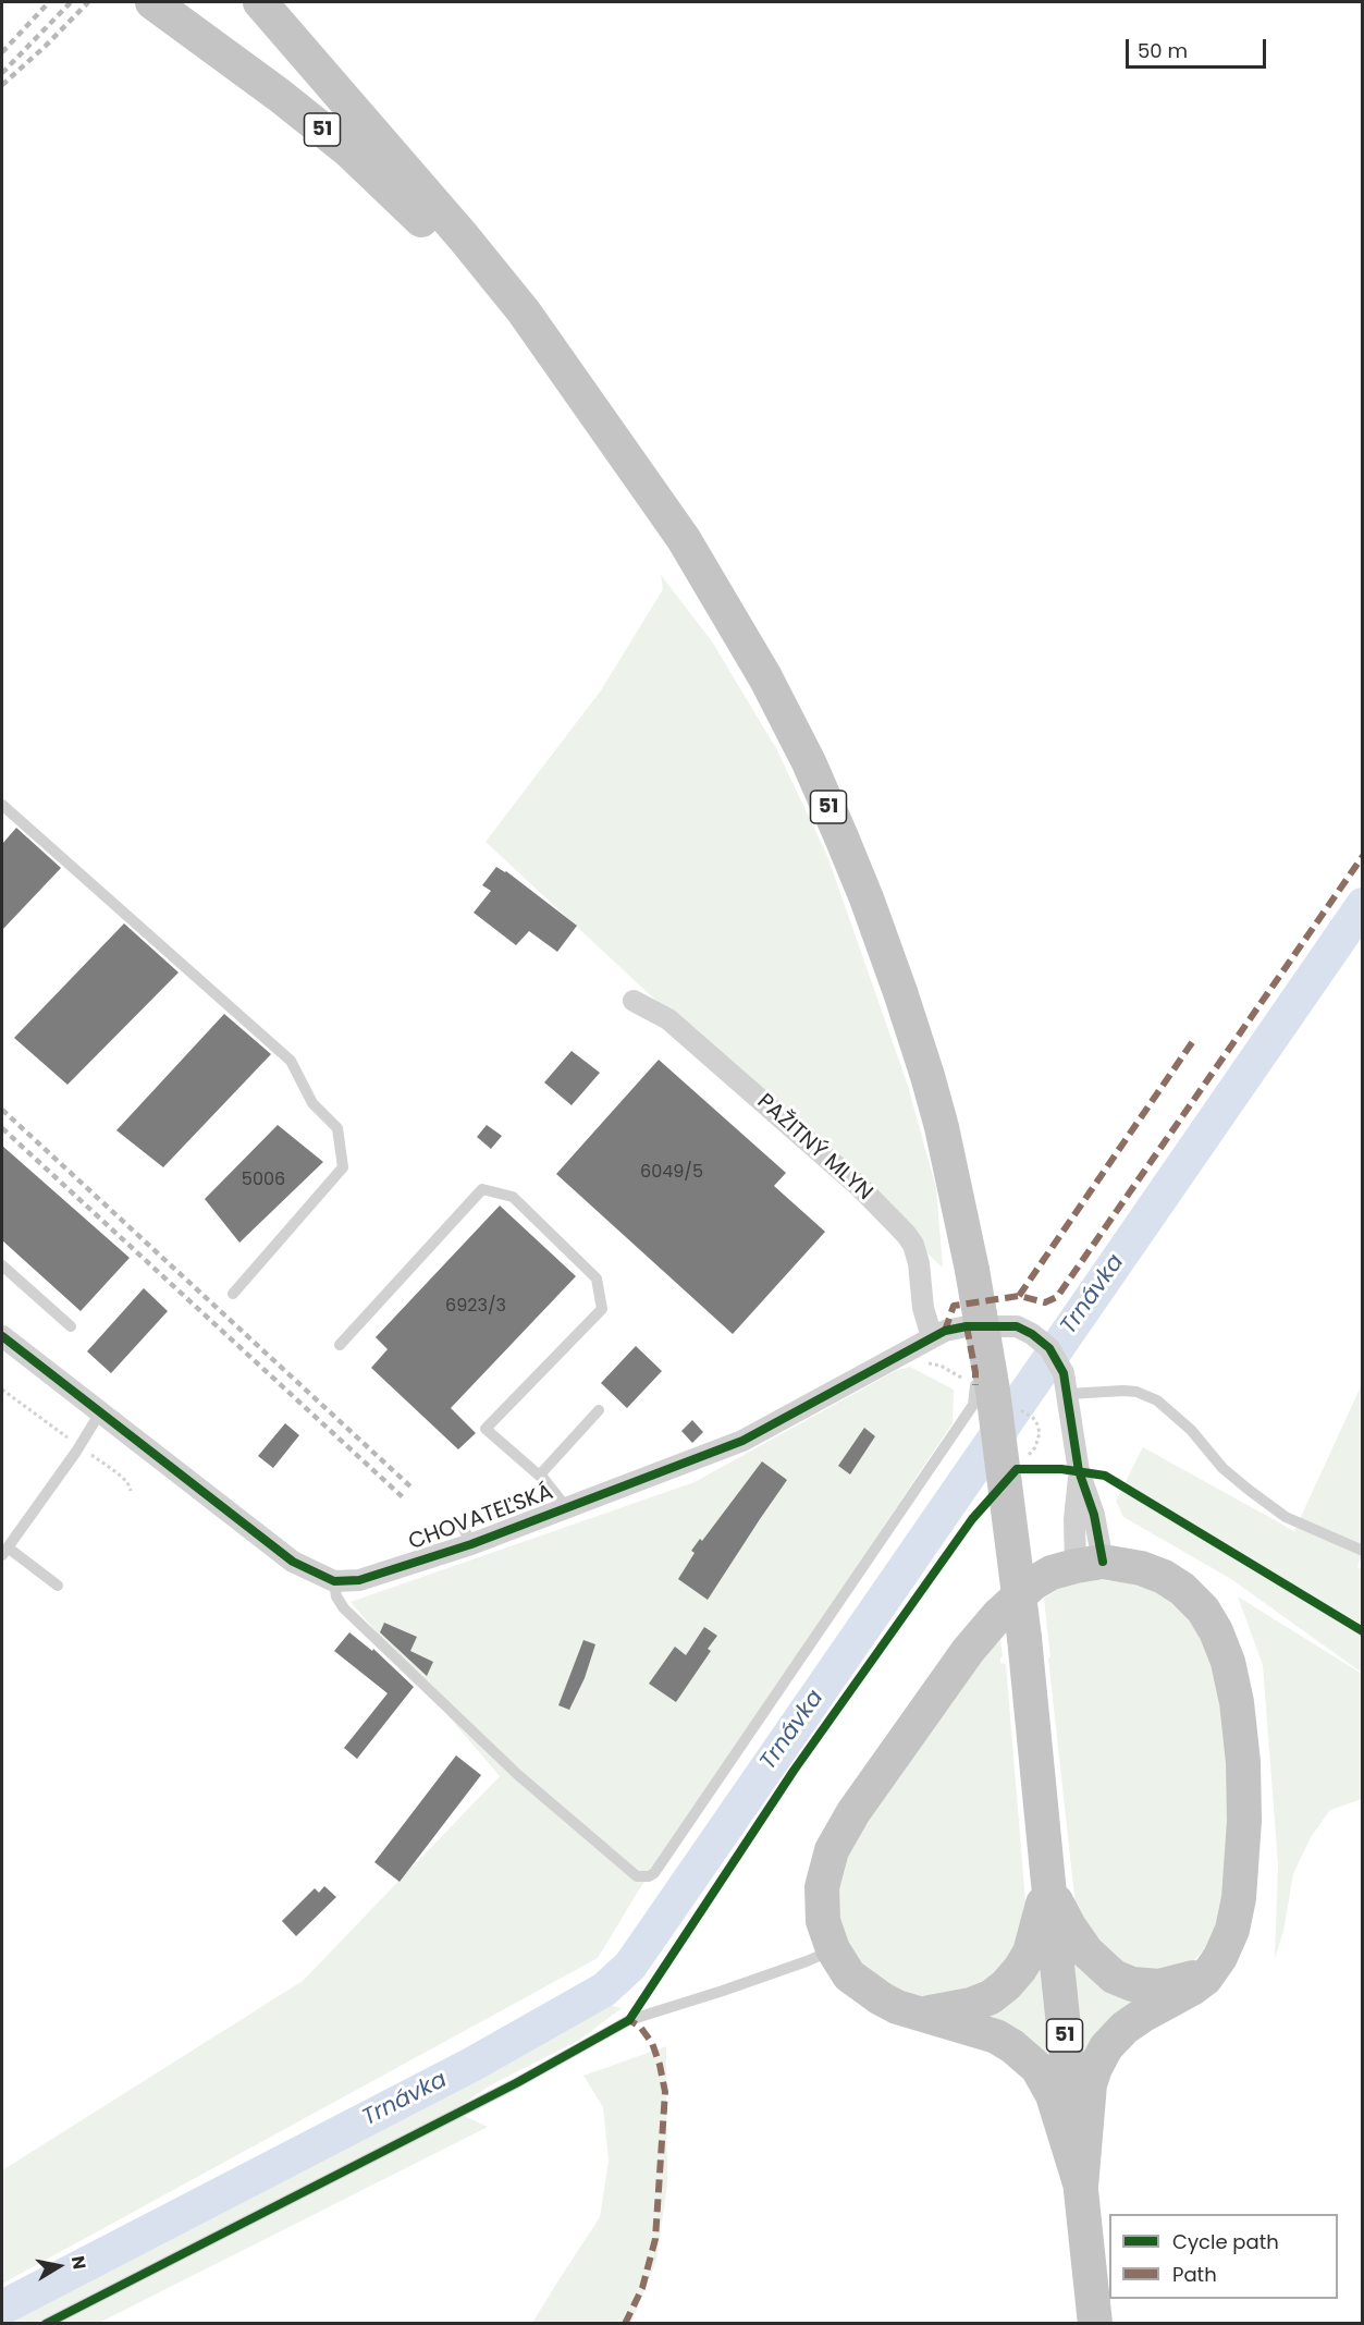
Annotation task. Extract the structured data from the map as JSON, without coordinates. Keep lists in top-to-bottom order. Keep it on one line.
{"streets":{"main road":["51"],"street":["PAŽITNÝ MLYN","CHOVATEĽSKÁ"]},"crossings":[["PAŽITNÝ MLYN","CHOVATEĽSKÁ"]],"water":["Trnávka"],"house_numbers":["6049/5","5006","6923/3"],"legend":["Cycle path","Path"],"scale_bar":"50 m","north":"right"}
